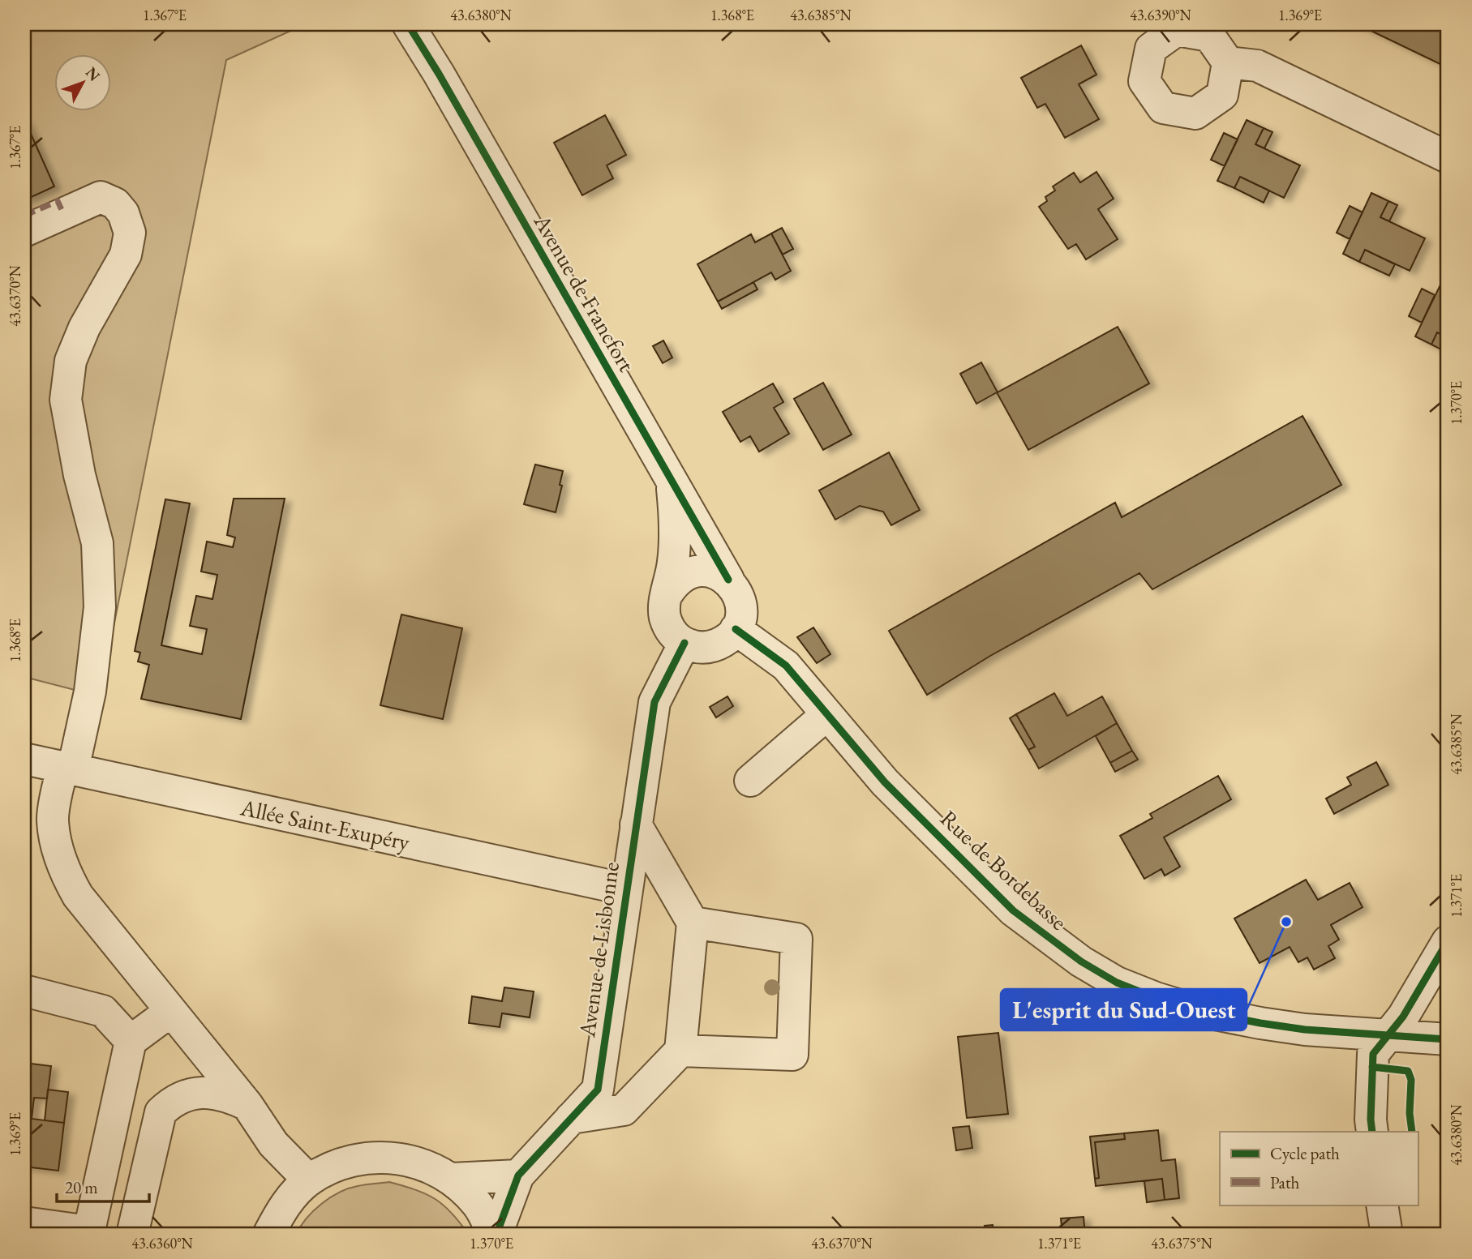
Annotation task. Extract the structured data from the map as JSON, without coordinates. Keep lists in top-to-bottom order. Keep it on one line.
{"streets":{"street":["Avenue de Francfort","Allée Saint-Exupéry","Rue de Bordebasse","Avenue de Lisbonne"]},"crossings":[["Avenue de Francfort","Rue de Bordebasse"],["Avenue de Francfort","Avenue de Lisbonne"],["Allée Saint-Exupéry","Avenue de Lisbonne"],["Rue de Bordebasse","Avenue de Lisbonne"]],"places":["L'esprit du Sud-Ouest"],"legend":["Cycle path","Path"],"scale_bar":"20 m","north":"top right","coordinates":["1.367°E","43.6380°N","1.368°E","43.6385°N","43.6390°N","1.369°E","43.6370°N","1.370°E","1.371°E","43.6360°N","43.6375°N"]}
